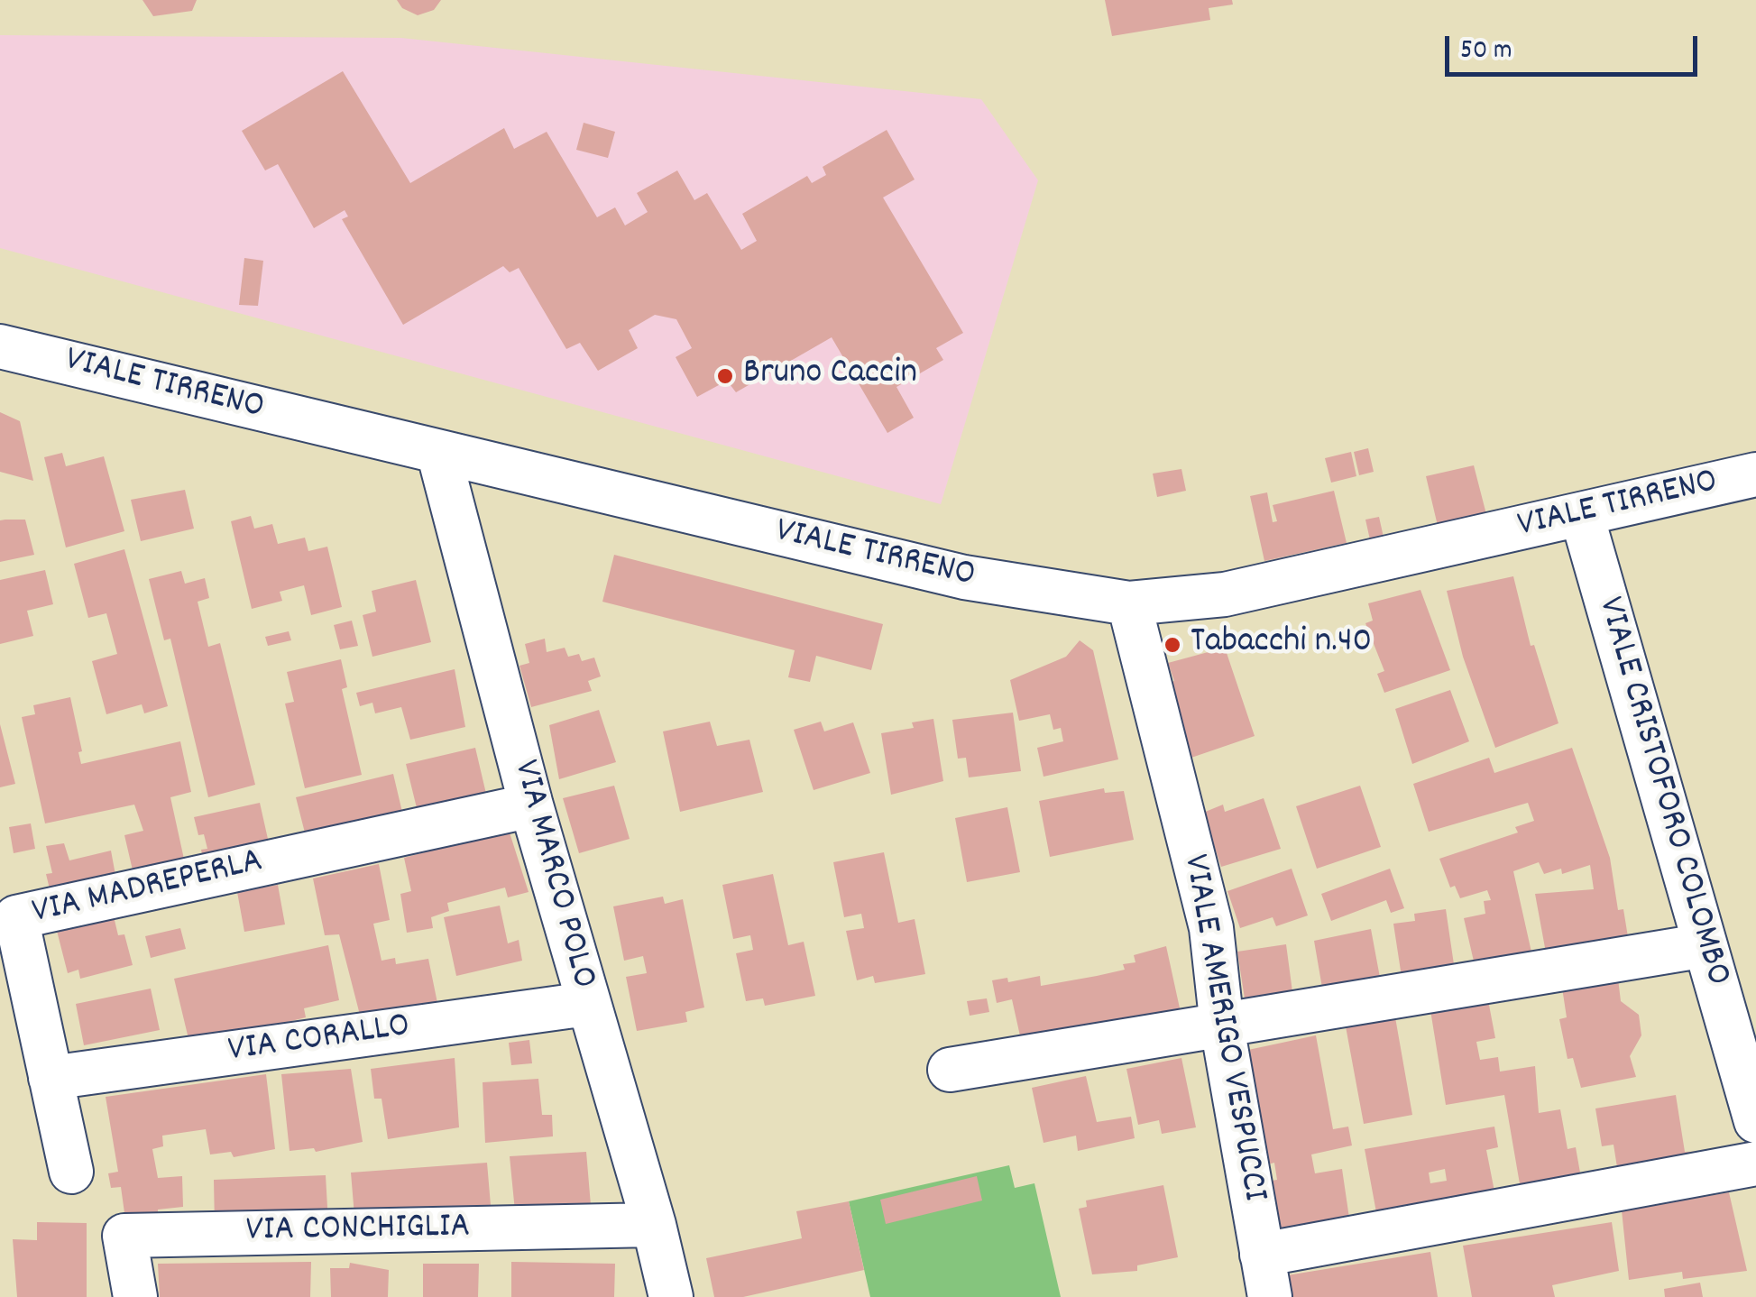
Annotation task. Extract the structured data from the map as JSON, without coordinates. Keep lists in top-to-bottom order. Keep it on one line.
{"streets":{"street":["VIALE TIRRENO","VIALE CRISTOFORO COLOMBO","VIA MARCO POLO","VIA MADREPERLA","VIALE AMERIGO VESPUCCI","VIA CORALLO","VIA CONCHIGLIA"]},"crossings":[["VIALE TIRRENO","VIALE CRISTOFORO COLOMBO"],["VIALE TIRRENO","VIA MARCO POLO"],["VIALE TIRRENO","VIALE AMERIGO VESPUCCI"],["VIA MARCO POLO","VIA MADREPERLA"],["VIA MARCO POLO","VIA CORALLO"],["VIA MARCO POLO","VIA CONCHIGLIA"],["VIA MADREPERLA","VIA CORALLO"]],"places":["Bruno Caccin","Tabacchi n.40"],"scale_bar":"50 m"}
